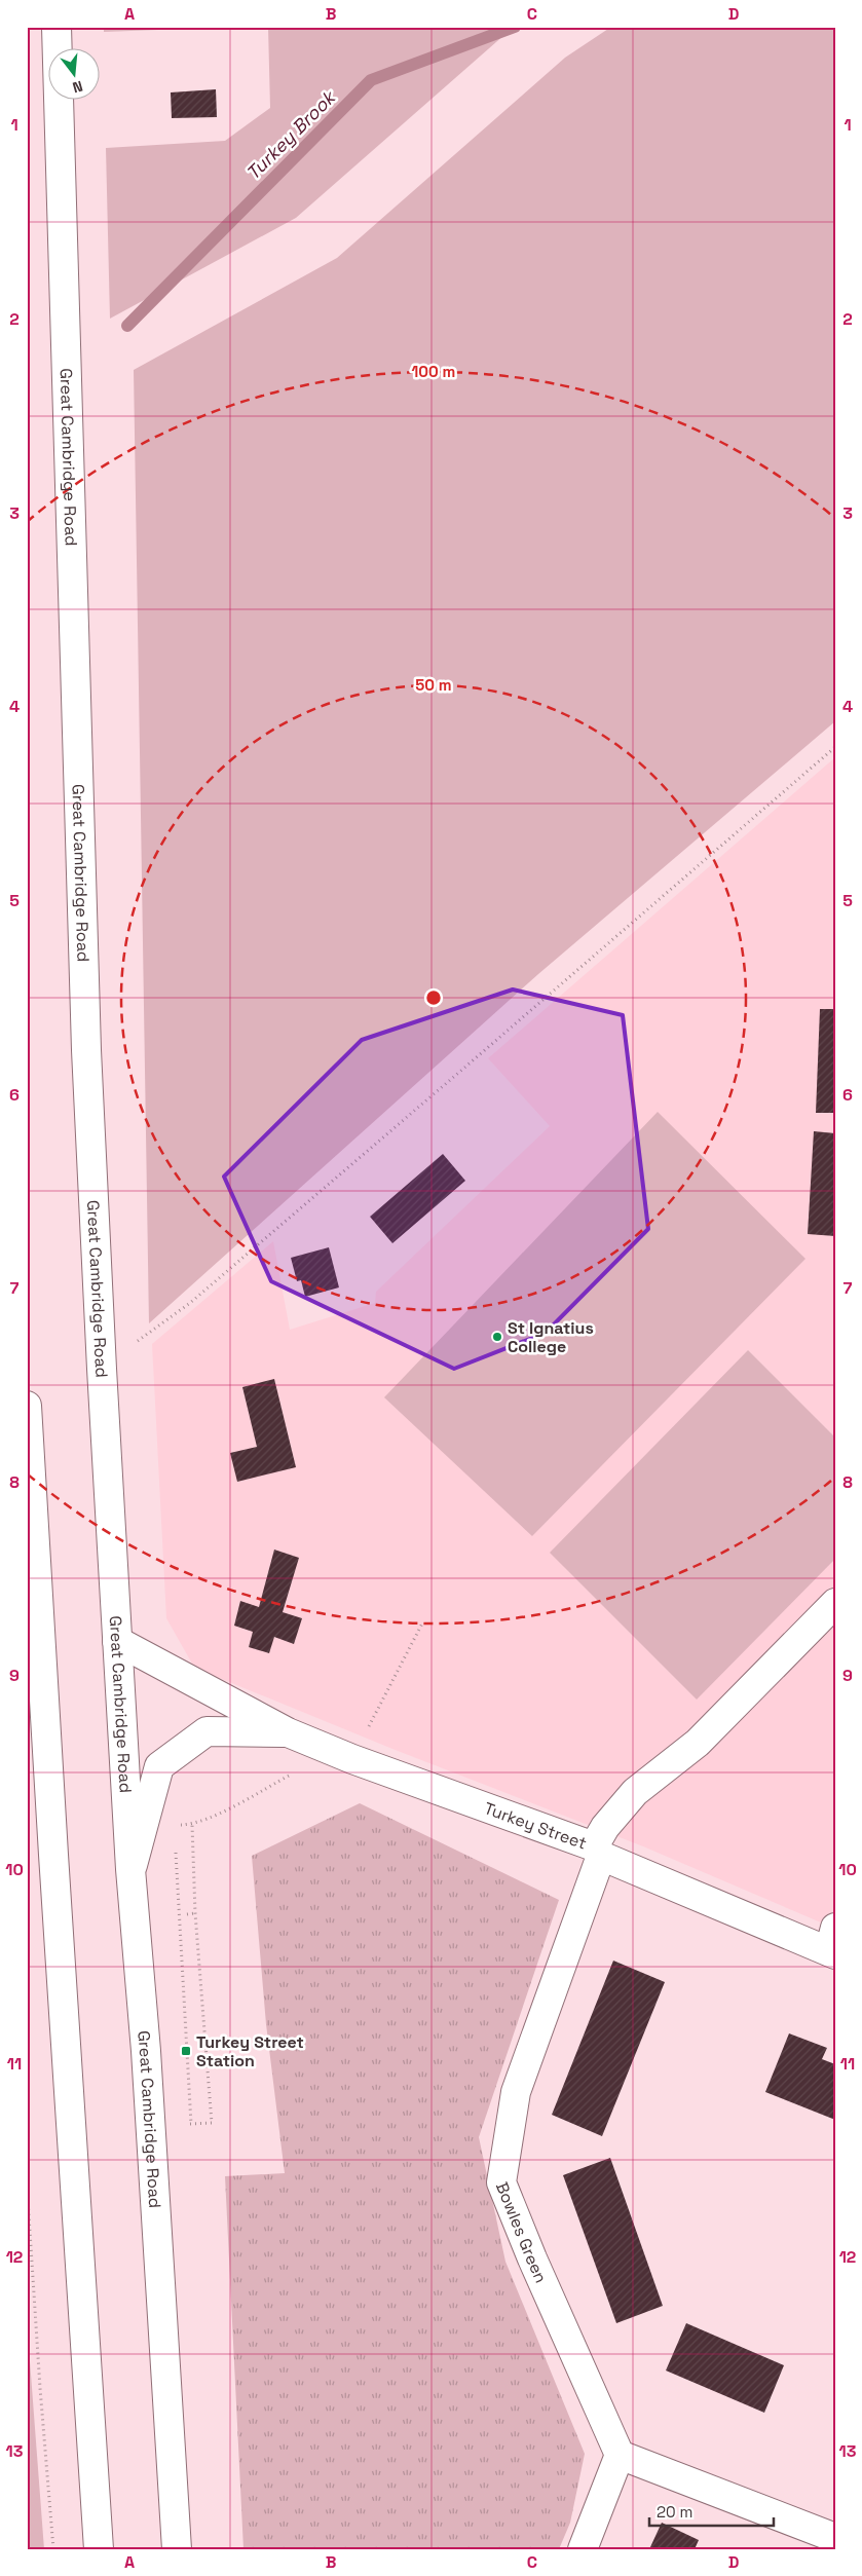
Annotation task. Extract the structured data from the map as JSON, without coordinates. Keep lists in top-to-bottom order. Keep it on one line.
{"streets":{"main road":["Great Cambridge Road","Turkey Street","Bowles Green"]},"crossings":[["Great Cambridge Road","Turkey Street"],["Turkey Street","Bowles Green"]],"water":["Turkey Brook"],"places":{"other":["St Ignatius College"],"transit":["Turkey Street Station"]},"scale_bar":"20 m","north":"bottom","grid":{"columns":["A","B","C","D"],"rows":["1","2","3","4","5","6","7","8","9","10","11","12","13"]},"rings":["100 m","50 m"]}
